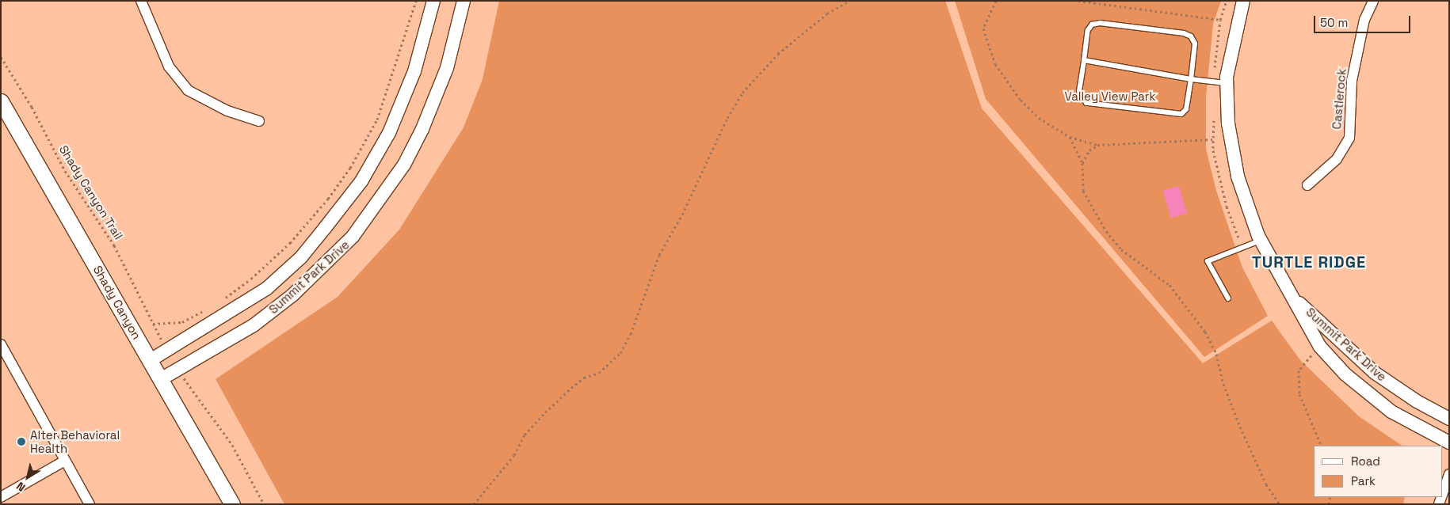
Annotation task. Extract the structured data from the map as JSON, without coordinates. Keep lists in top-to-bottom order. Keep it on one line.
{"streets":{"main road":["Shady Canyon"],"street":["Castlerock","Summit Park Drive"],"path":["Shady Canyon Trail"]},"crossings":[["Summit Park Drive","Shady Canyon"]],"districts":["TURTLE RIDGE"],"parks":["Valley View Park"],"places":["Alter Behavioral Health"],"legend":["Road","Park"],"scale_bar":"50 m","north":"bottom left"}
